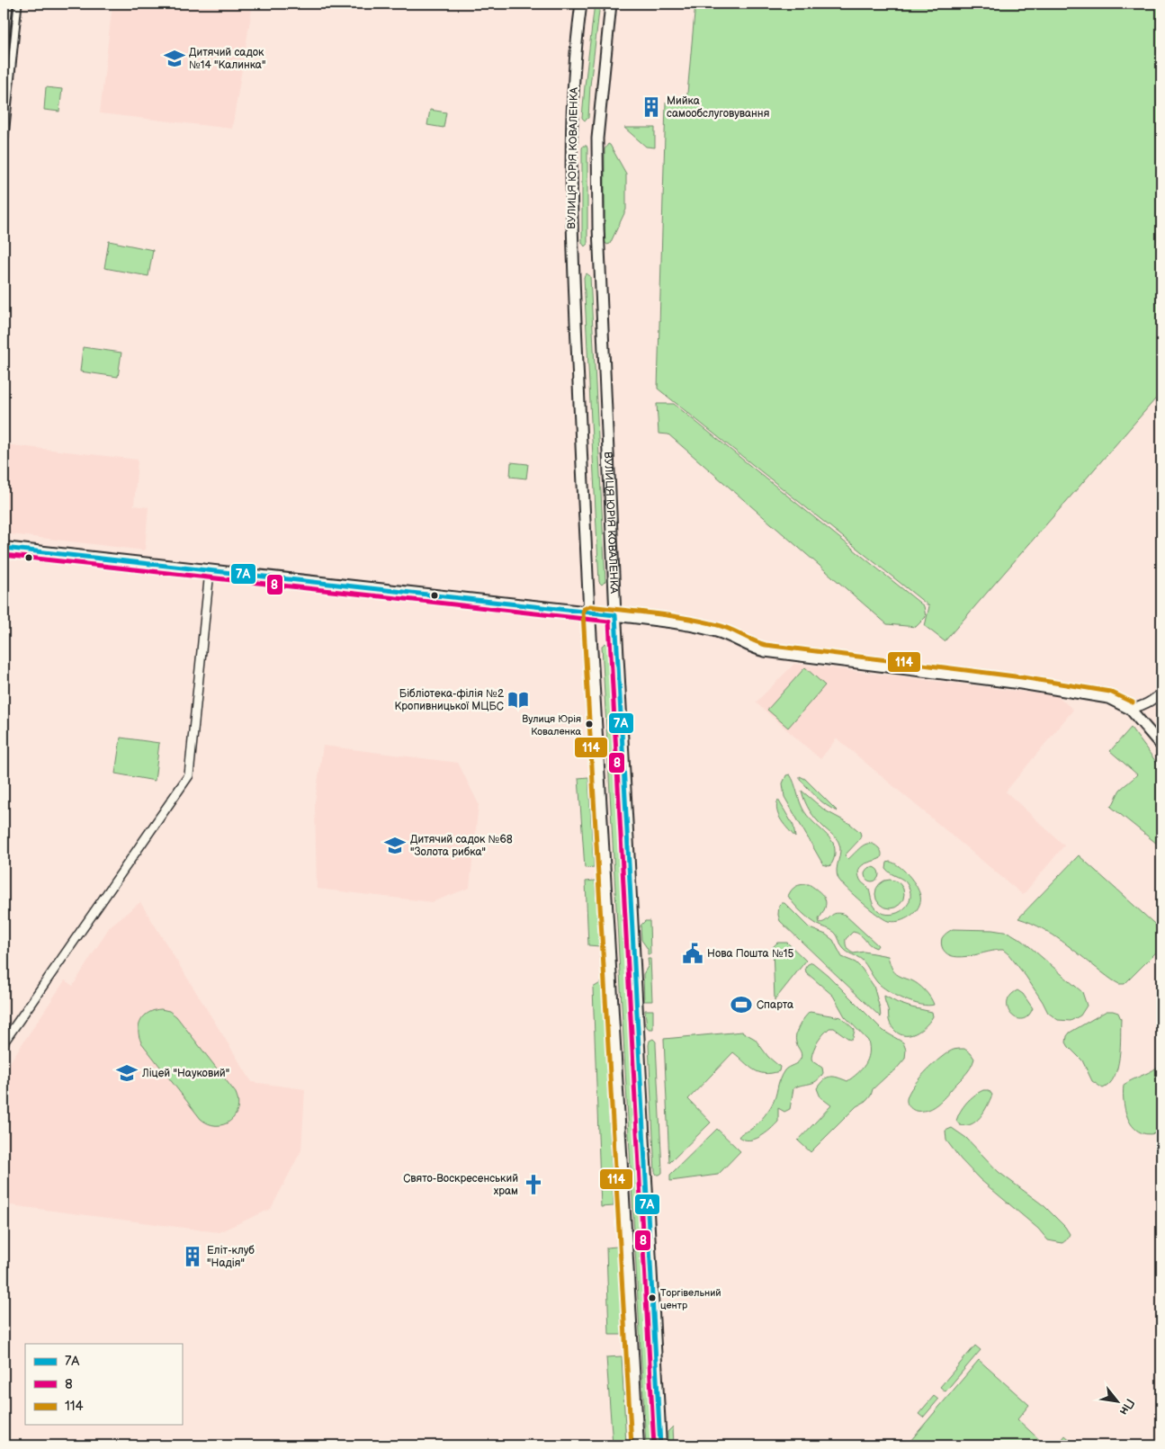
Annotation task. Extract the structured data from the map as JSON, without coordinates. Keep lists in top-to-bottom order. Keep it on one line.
{"streets":{"main road":["ВУЛИЦЯ ЮРІЯ КОВАЛЕНКА"]},"places":{"school or university":["Дитячий садок №14 \"Калинка\"","Дитячий садок №68 \"Золота рибка\"","Ліцей \"Науковий\""],"building":["Мийка самообслуговування","Еліт-клуб \"Надія\""],"library":["Бібліотека-філія №2 Кропивницької МЦБС"],"other":["Вулиця Юрія Коваленка","Торгівельний центр"],"public building":["Нова Пошта №15"],"sports":["Спарта"],"church":["Свято-Воскресенський храм"]},"lines":["transit line 7А","transit line 8","transit line 114"],"legend":["7А","8","114"],"north":"bottom right"}
